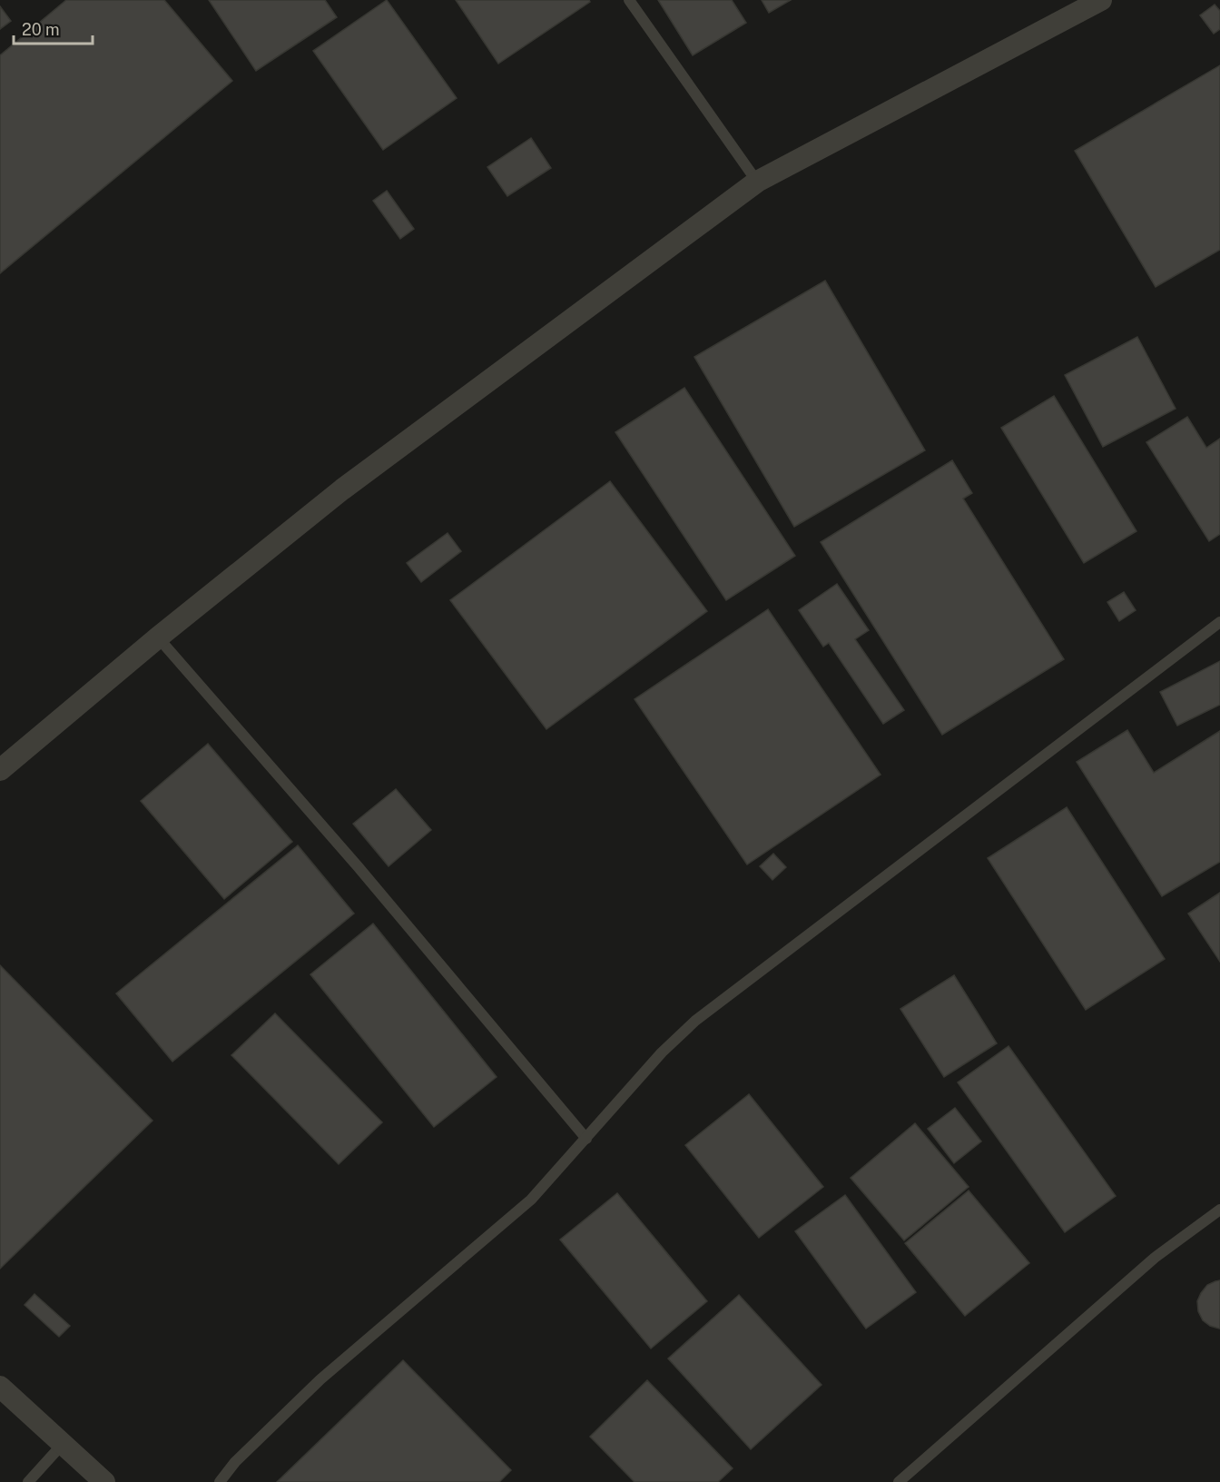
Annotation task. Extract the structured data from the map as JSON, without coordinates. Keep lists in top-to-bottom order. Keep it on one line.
{"scale_bar":"20 m"}
